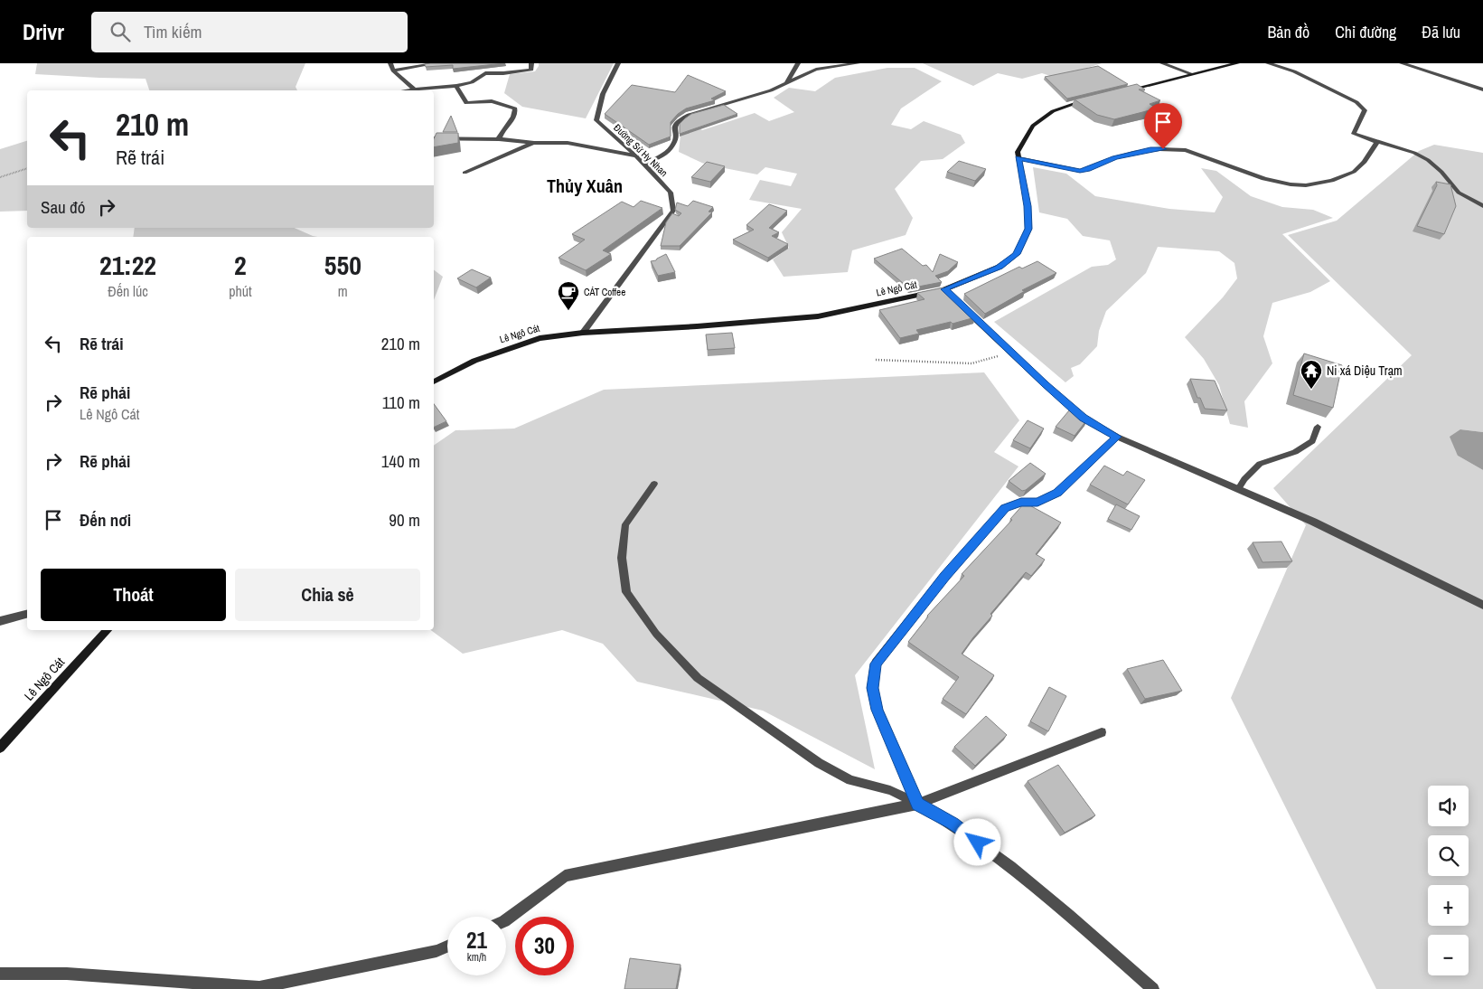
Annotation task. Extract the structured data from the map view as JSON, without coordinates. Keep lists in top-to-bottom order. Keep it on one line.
{"streets":{"street":["Đường Sử Hy Nhan","Lê Ngô Cát"]},"crossings":[["Đường Sử Hy Nhan","Lê Ngô Cát"]],"districts":["Thủy Xuân"],"places":{"cafe":["CÁT Coffee"],"temple":["Ni xá Diệu Trạm"]},"page":{"header":"Drivr","search":"Tìm kiếm","nav":["Bản đồ","Chỉ đường","Đã lưu"],"turn":["210 m","Rẽ trái"],"then":"Sau đó","eta":["21:22","Đến lúc","2","phút","550","m"],"list":[{"name":"Rẽ trái","value":"210 m"},{"name":"Rẽ phải","note":"Lê Ngô Cát","value":"110 m"},{"name":"Rẽ phải","value":"140 m"},{"name":"Đến nơi","value":"90 m"}],"buttons":["Thoát","Chia sẻ"],"map_buttons":["+","−"],"speed":"21 km/h","limit":"30"}}
